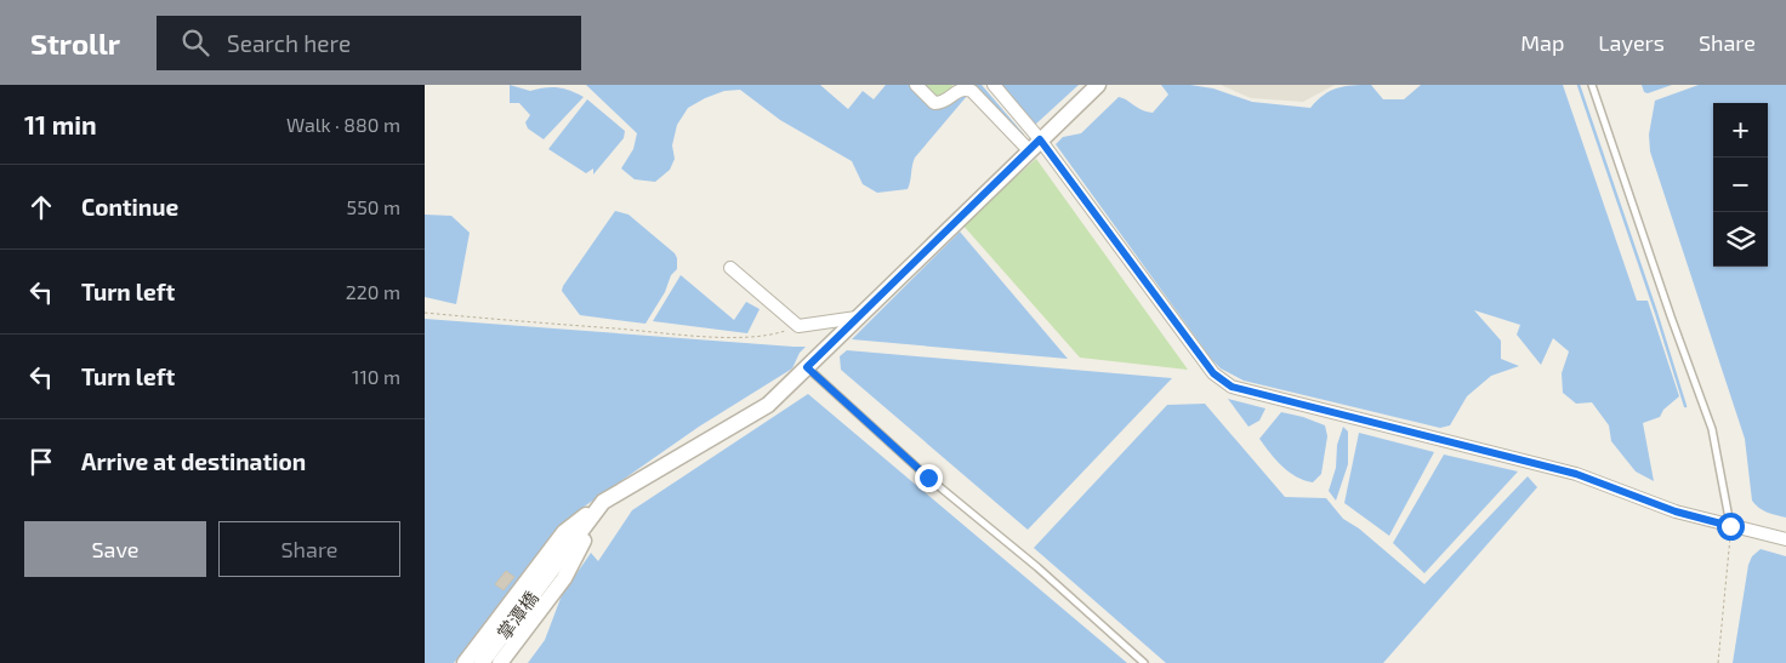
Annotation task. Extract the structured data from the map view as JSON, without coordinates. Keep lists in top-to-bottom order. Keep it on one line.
{"streets":{"street":["掌潭橋"]},"page":{"header":"Strollr","search":"Search here","nav":["Map","Layers","Share"],"heading":["11 min","Walk · 880 m"],"map_buttons":["+","−"],"list":[["Continue","550 m"],["Turn left","220 m"],["Turn left","110 m"],"Arrive at destination"],"buttons":["Save","Share"]}}
